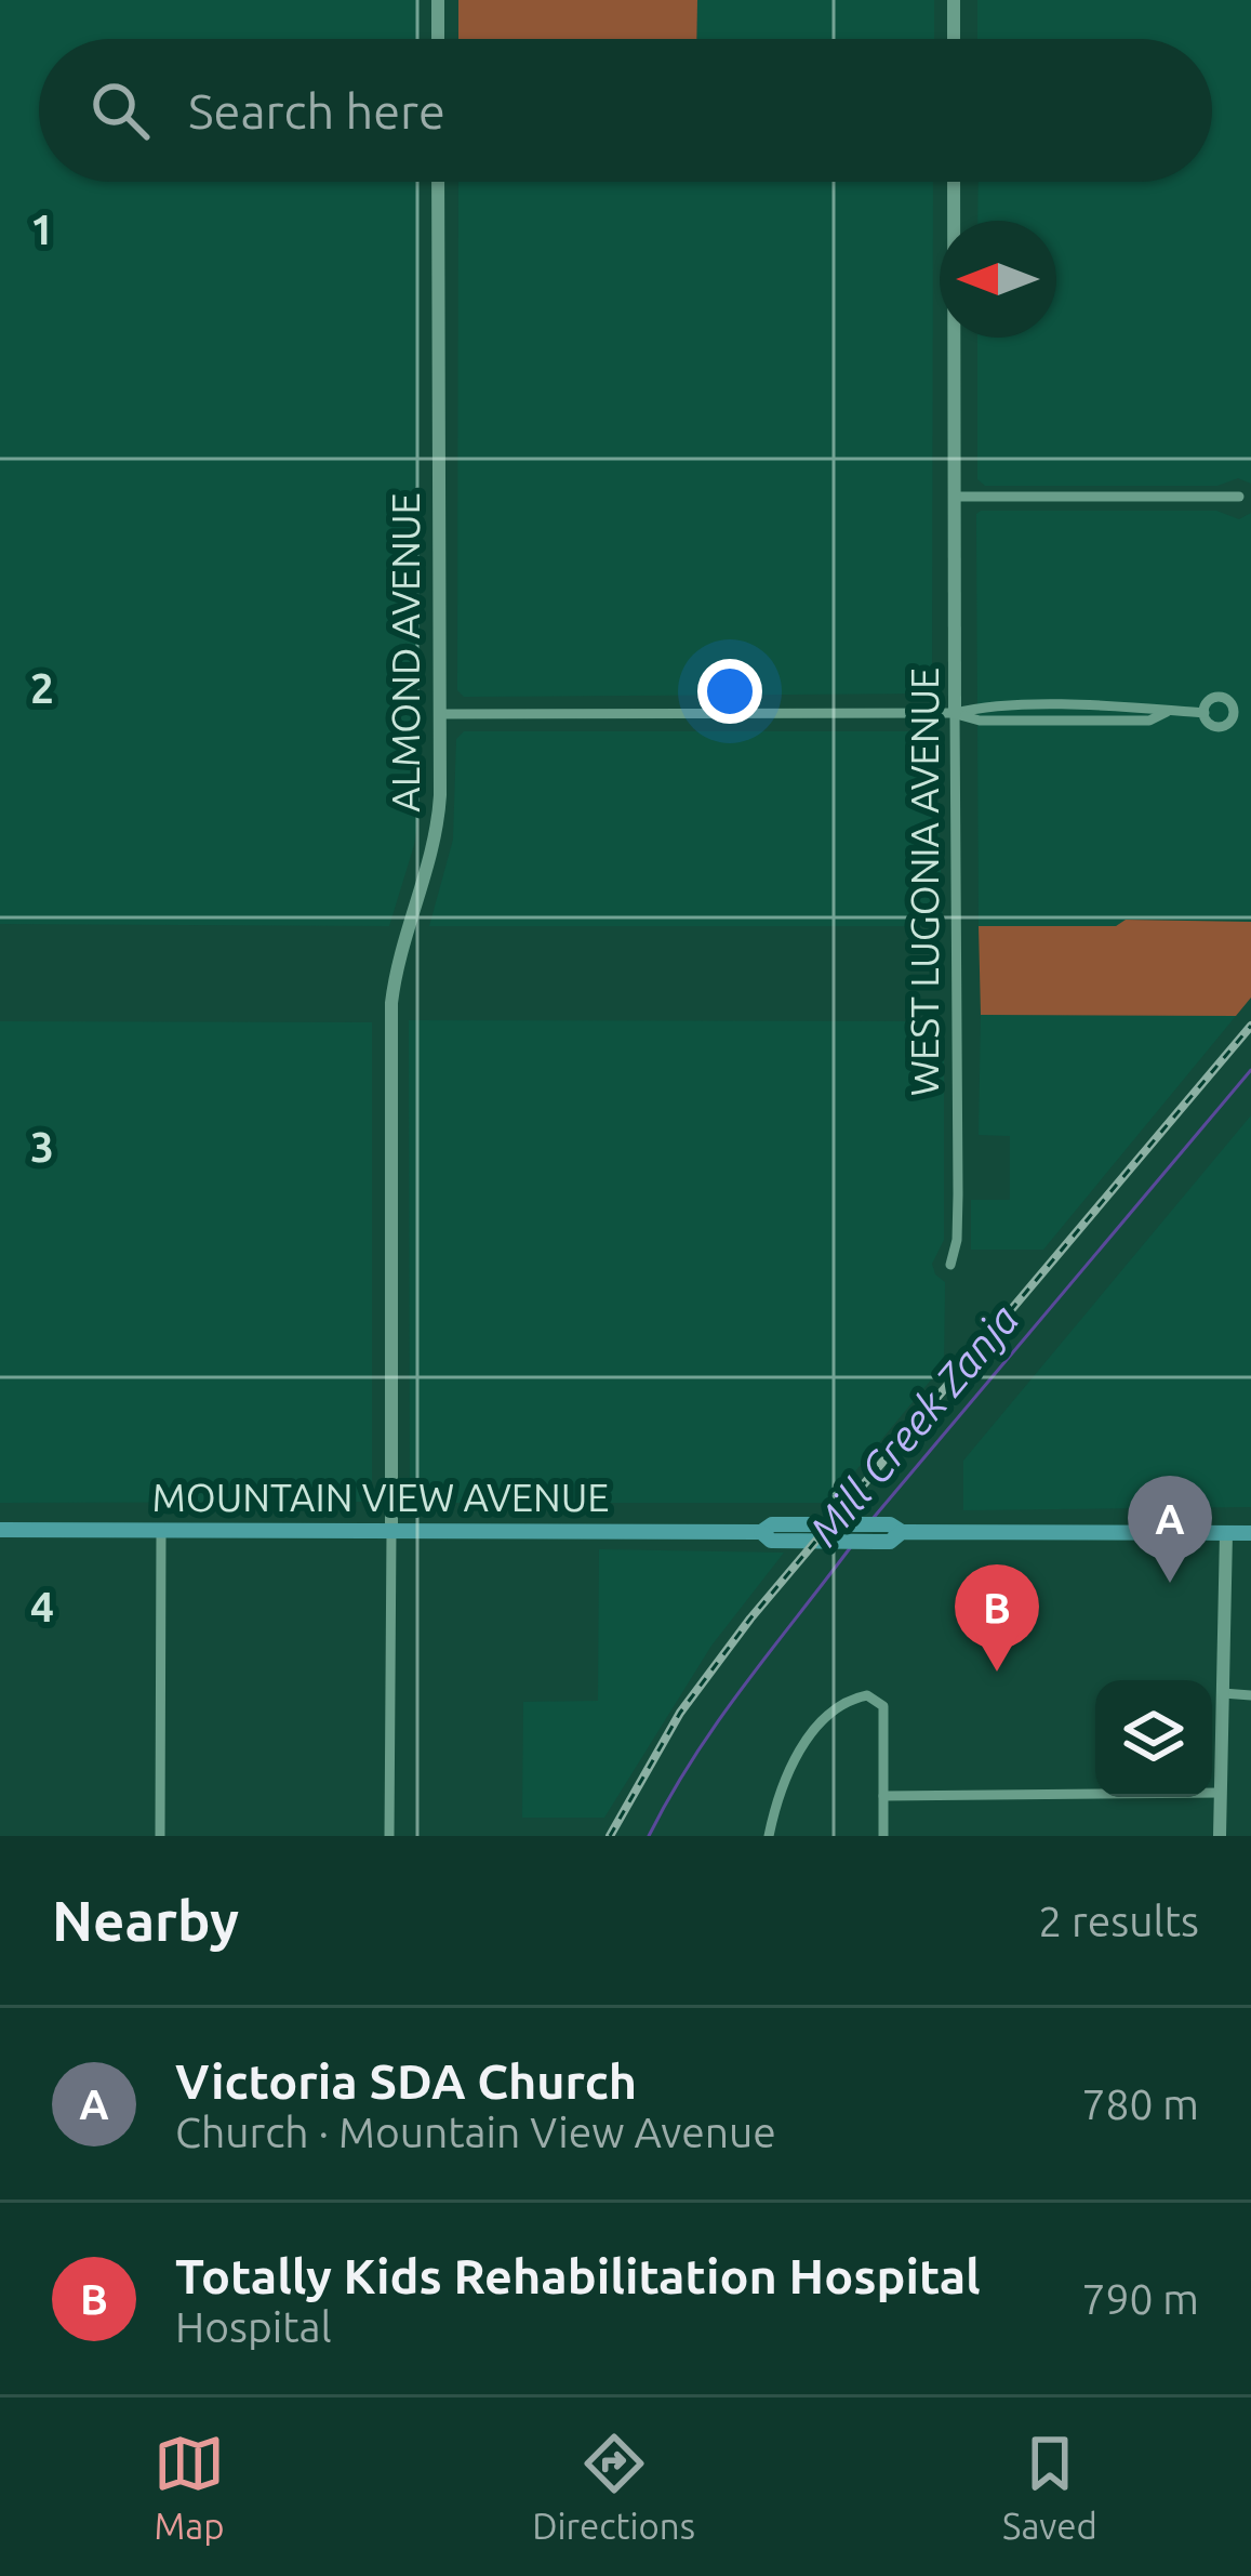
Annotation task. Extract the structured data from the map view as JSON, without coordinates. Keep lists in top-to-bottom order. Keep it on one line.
{"streets":{"main road":["MOUNTAIN VIEW AVENUE"],"street":["ALMOND AVENUE","WEST LUGONIA AVENUE"]},"crossings":[["ALMOND AVENUE","MOUNTAIN VIEW AVENUE"]],"water":["Mill Creek Zanja"],"north":"left","page":{"search":"Search here","pins":["A","B"],"heading":["Nearby","2 results"],"list":[{"mark":"A","name":"Victoria SDA Church","note":"Church · Mountain View Avenue","value":"780 m"},{"mark":"B","name":"Totally Kids Rehabilitation Hospital","note":"Hospital","value":"790 m"}],"nav":["Map","Directions","Saved"]},"grid":{"rows":["1","2","3","4"]}}
